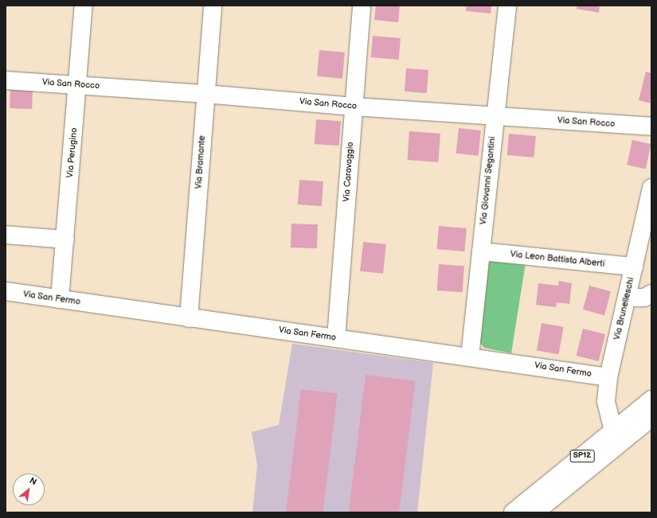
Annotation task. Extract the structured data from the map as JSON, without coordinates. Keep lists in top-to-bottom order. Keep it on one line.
{"streets":{"street":["Via San Rocco","Via Perugino","Via Bramante","Via Caravaggio","Via Giovanni Segantini","Via Leon Battista Alberti","Via San Fermo","Via Brunelleschi","SP12"]},"crossings":[["Via San Rocco","Via Perugino"],["Via San Rocco","Via Bramante"],["Via San Rocco","Via Caravaggio"],["Via San Rocco","Via Giovanni Segantini"],["Via Perugino","Via San Fermo"],["Via Bramante","Via San Fermo"],["Via Caravaggio","Via San Fermo"],["Via Giovanni Segantini","Via Leon Battista Alberti"],["Via Giovanni Segantini","Via San Fermo"],["Via Leon Battista Alberti","Via Brunelleschi"],["Via San Fermo","Via Brunelleschi"],["Via Brunelleschi","SP12"]],"north":"top right"}
